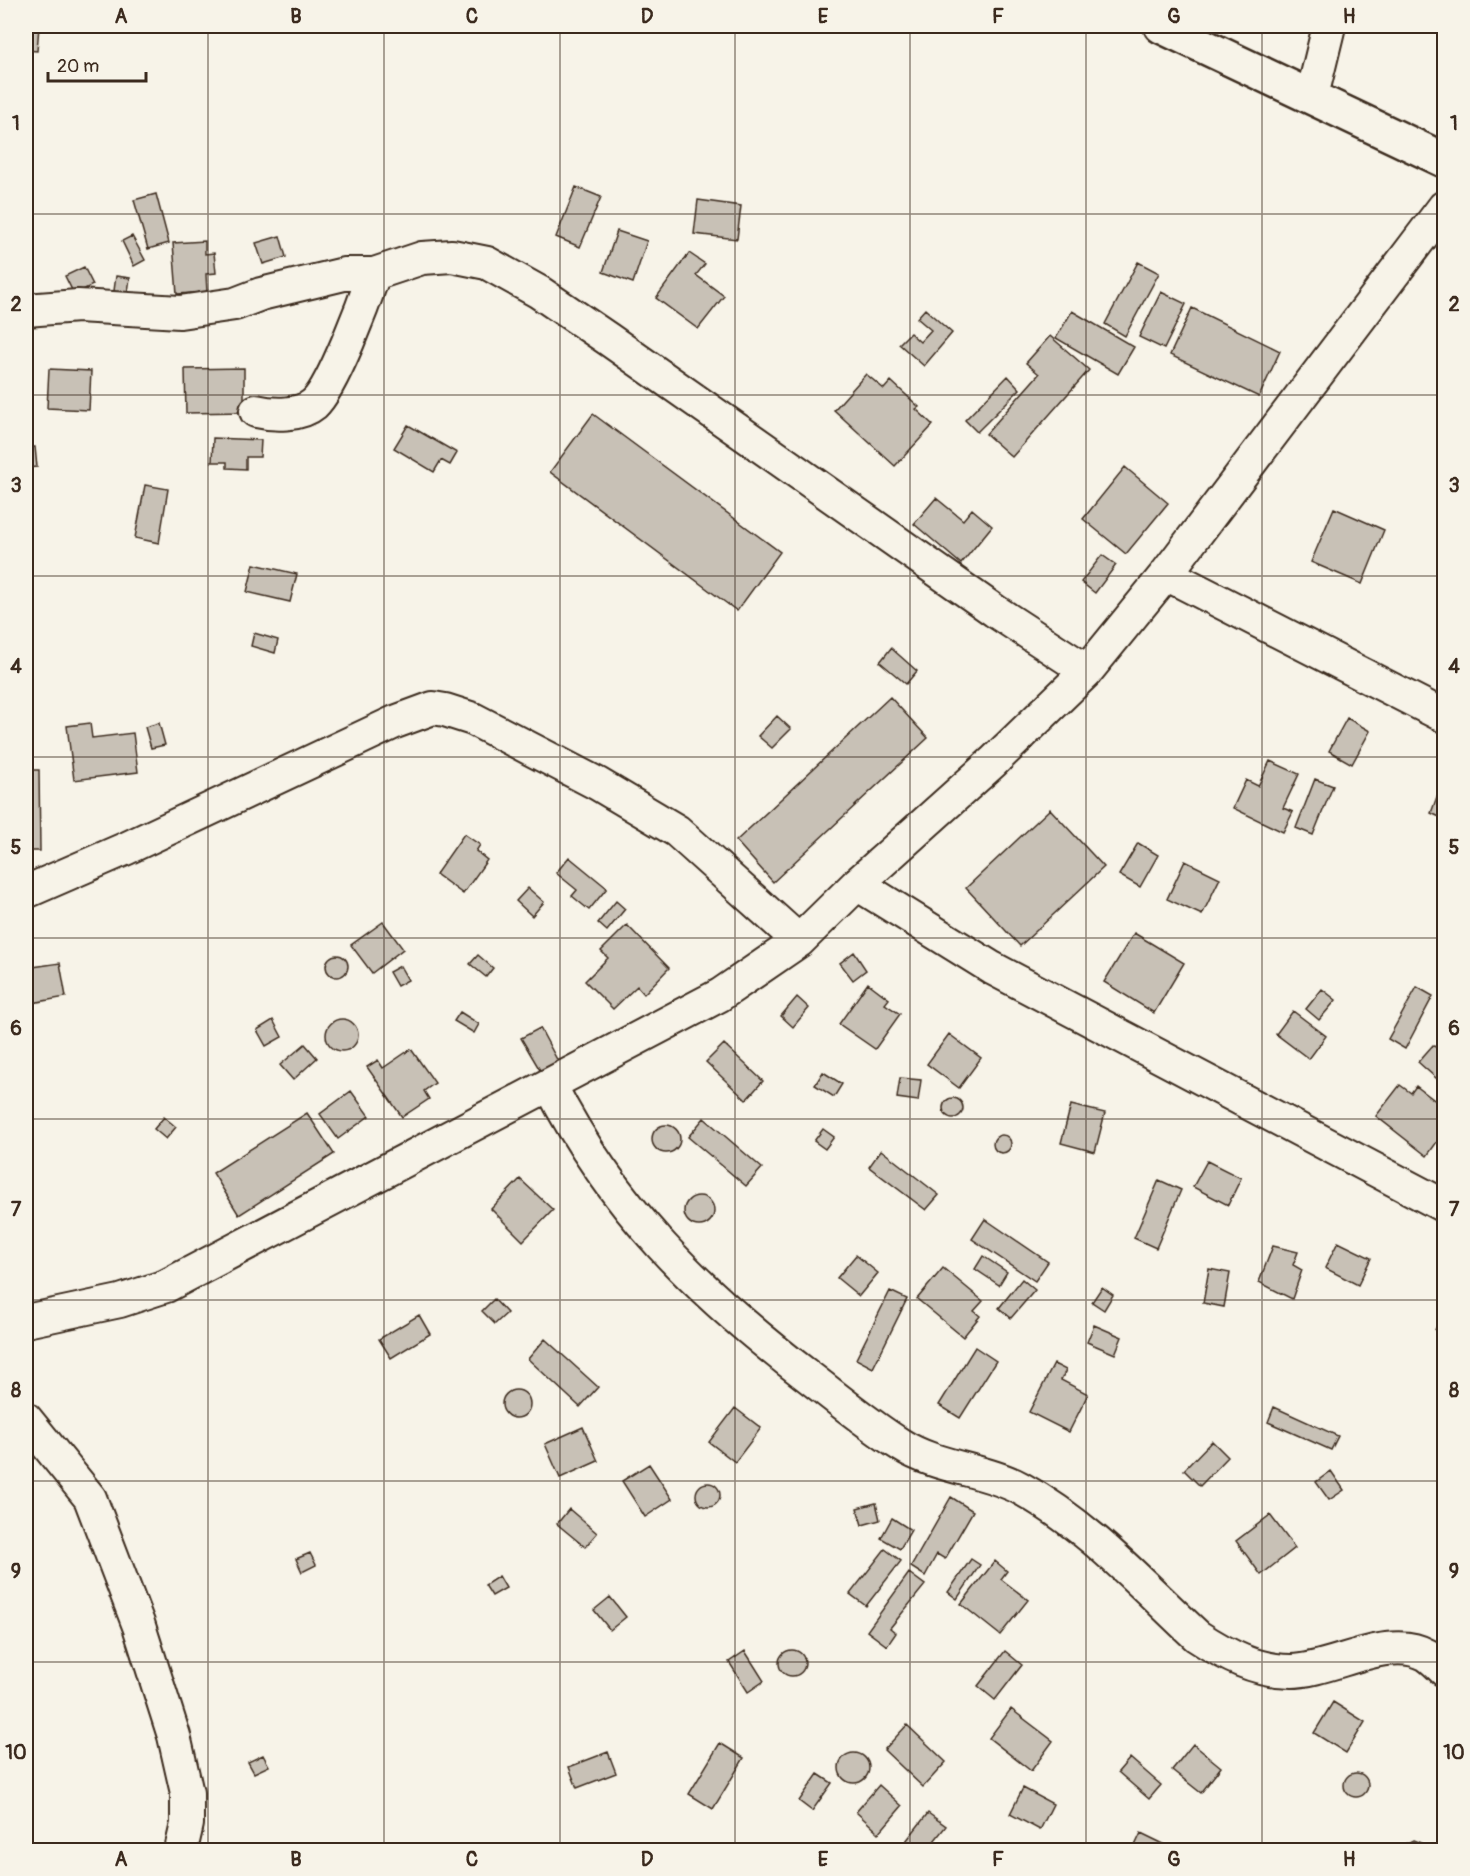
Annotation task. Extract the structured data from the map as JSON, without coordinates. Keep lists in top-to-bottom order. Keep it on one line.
{"scale_bar":"20 m","grid":{"columns":["A","B","C","D","E","F","G","H"],"rows":["1","2","3","4","5","6","7","8","9","10"]}}
